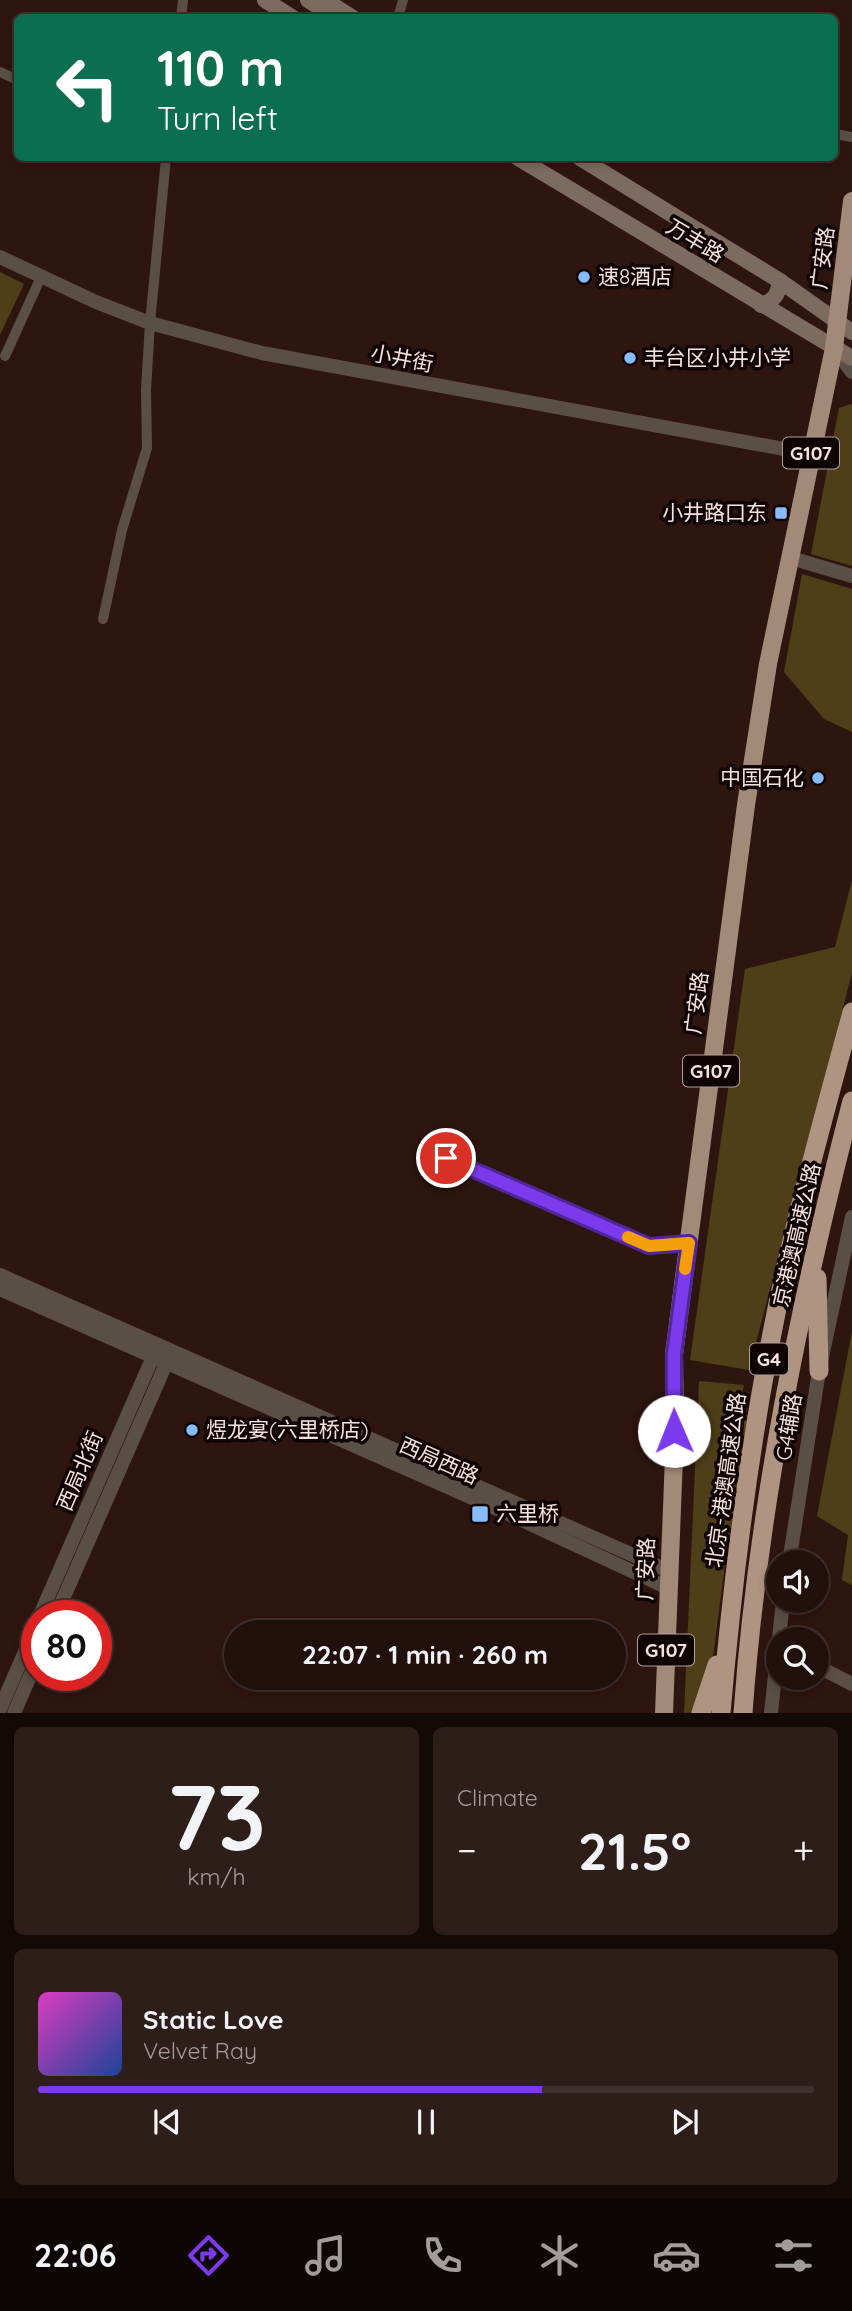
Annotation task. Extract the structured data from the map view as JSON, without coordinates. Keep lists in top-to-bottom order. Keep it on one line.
{"streets":{"highway":["广安路","G107","京港澳高速公路","G4","北京-港澳高速公路"],"main road":["万丰路"],"street":["小井街","G4辅路","西局西路","西局北街"]},"crossings":[["万丰路","广安路"],["万丰路","G107"],["广安路","小井街"],["广安路","G107"],["广安路","西局西路"],["西局西路","西局北街"]],"places":{"other":["速8酒店","丰台区小井小学","中国石化","煜龙宴(六里桥店)"],"transit":["小井路口东","六里桥"]},"page":{"turn":["110 m","Turn left"],"limit":"80","trip":"22:07 · 1 min · 260 m","tile":[["73","km/h"],"Climate"],"heat":["−","21.5°","+"],"song":["Static Love","Velvet Ray"],"tabs":"22:06"}}
